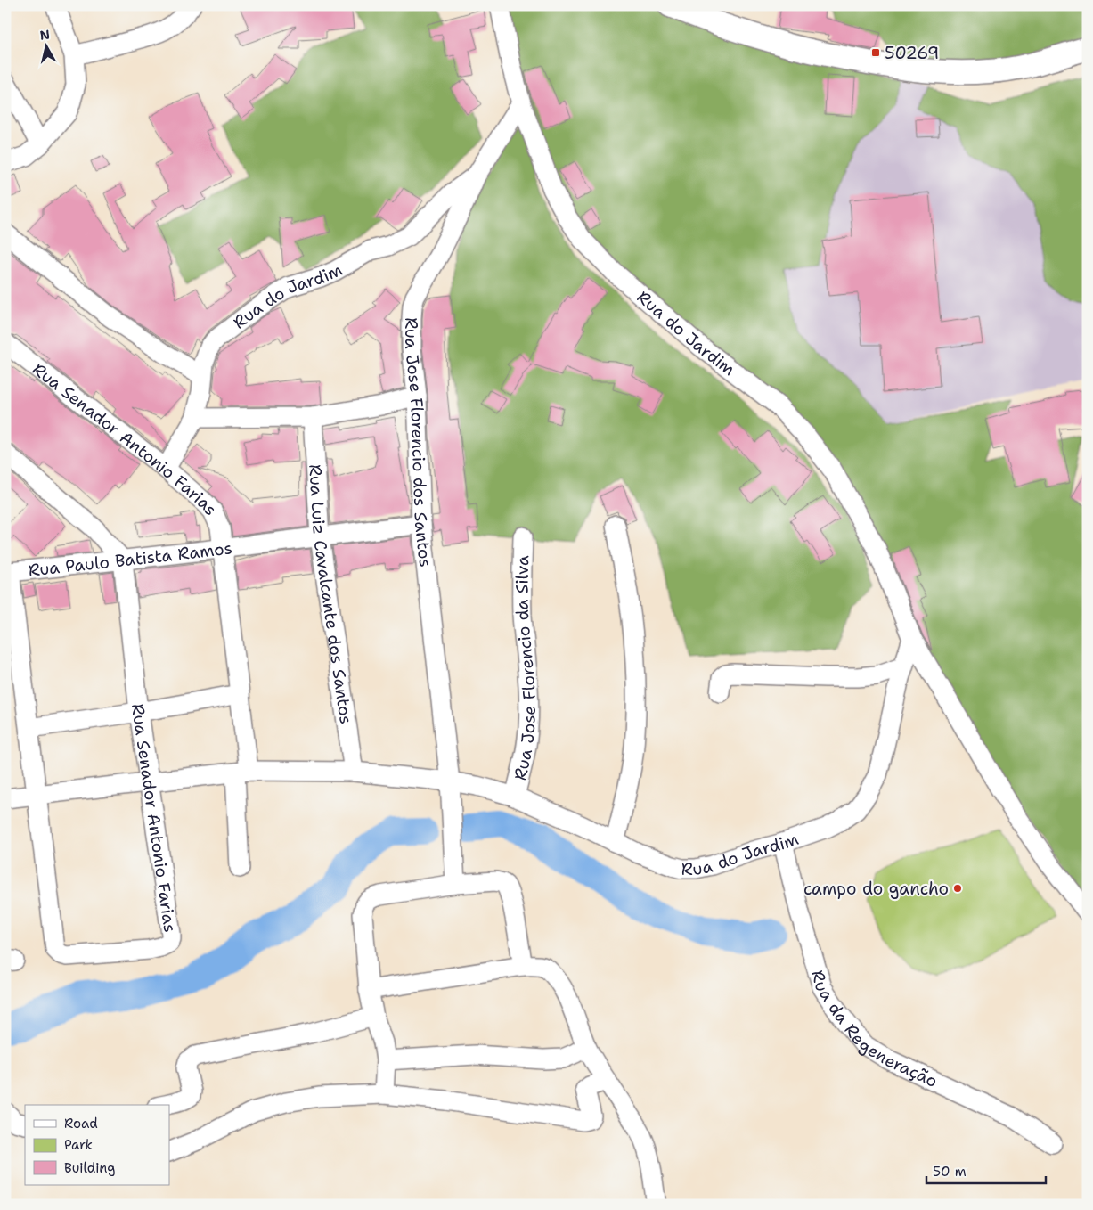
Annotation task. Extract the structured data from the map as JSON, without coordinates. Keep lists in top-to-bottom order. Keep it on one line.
{"streets":{"street":["Rua do Jardim","Rua Senador Antonio Farias","Rua Jose Florencio dos Santos","Rua Paulo Batista Ramos","Rua Luiz Cavalcante dos Santos","Rua Jose Florencio da Silva","Rua da Regeneração"]},"crossings":[["Rua do Jardim","Rua Senador Antonio Farias"],["Rua do Jardim","Rua Jose Florencio dos Santos"],["Rua do Jardim","Rua Paulo Batista Ramos"],["Rua do Jardim","Rua Luiz Cavalcante dos Santos"],["Rua do Jardim","Rua Jose Florencio da Silva"],["Rua do Jardim","Rua da Regeneração"],["Rua Senador Antonio Farias","Rua Paulo Batista Ramos"],["Rua Jose Florencio dos Santos","Rua Paulo Batista Ramos"],["Rua Paulo Batista Ramos","Rua Luiz Cavalcante dos Santos"]],"places":{"transit":["50269"],"other":["campo do gancho"]},"legend":["Road","Park","Building"],"scale_bar":"50 m","north":"top"}
